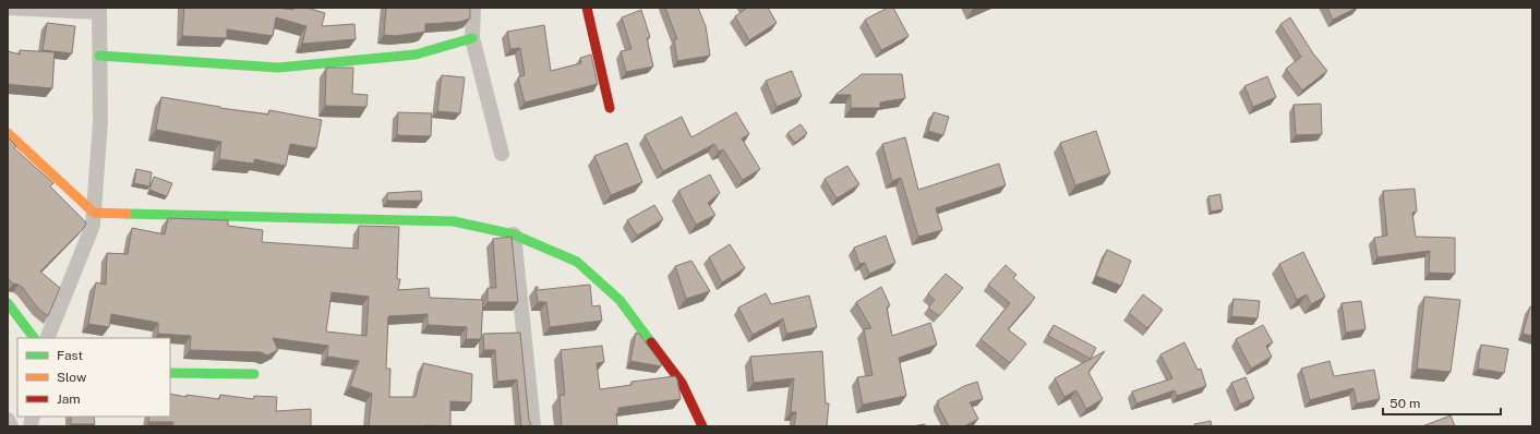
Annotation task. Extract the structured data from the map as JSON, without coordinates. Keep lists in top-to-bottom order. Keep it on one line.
{"legend":["Fast","Slow","Jam"],"scale_bar":"50 m"}
